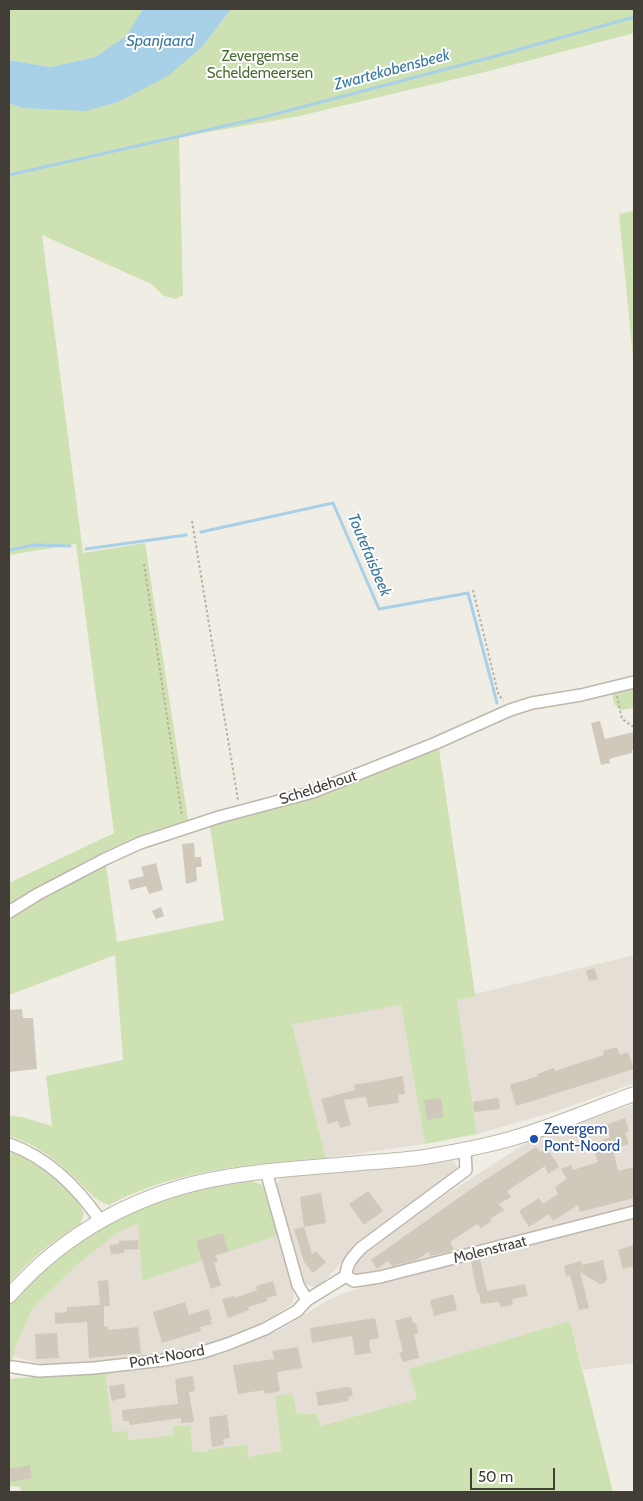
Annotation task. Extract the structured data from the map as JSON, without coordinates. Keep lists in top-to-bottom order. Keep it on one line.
{"streets":{"street":["Scheldehout","Molenstraat","Pont-Noord"]},"crossings":[["Molenstraat","Pont-Noord"]],"water":["Spanjaard","Zwartekobensbeek","Toutefaisbeek"],"parks":["Zevergemse Scheldemeersen"],"places":["Zevergem Pont-Noord"],"scale_bar":"50 m"}
